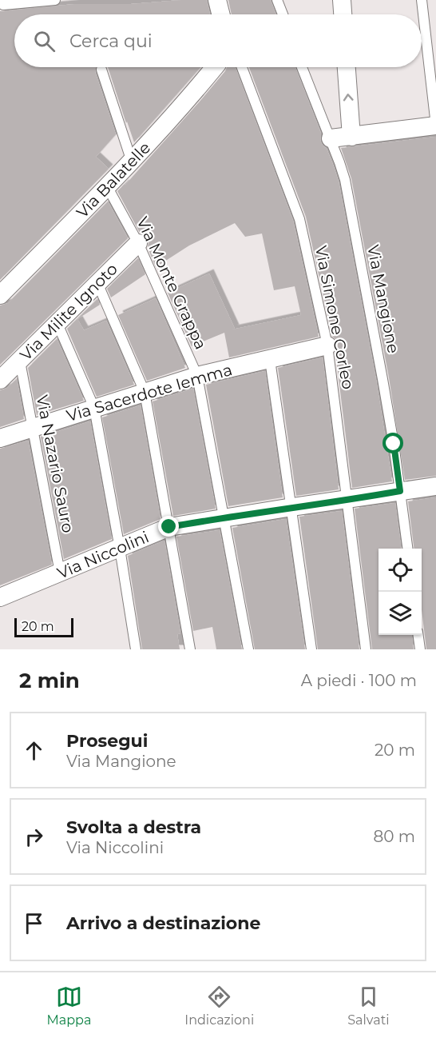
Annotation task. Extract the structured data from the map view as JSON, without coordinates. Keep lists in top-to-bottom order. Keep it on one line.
{"streets":{"street":["Via Balatelle","Via Milite Ignoto","Via Sacerdote Iemma","Via Niccolini"],"lane":["Via Monte Grappa","Via Mangione","Via Simone Corleo","Via Nazario Sauro"]},"crossings":[["Via Balatelle","Via Monte Grappa"],["Via Monte Grappa","Via Milite Ignoto"],["Via Monte Grappa","Via Sacerdote Iemma"],["Via Monte Grappa","Via Niccolini"],["Via Mangione","Via Niccolini"],["Via Milite Ignoto","Via Nazario Sauro"],["Via Simone Corleo","Via Sacerdote Iemma"],["Via Simone Corleo","Via Niccolini"],["Via Sacerdote Iemma","Via Nazario Sauro"],["Via Nazario Sauro","Via Niccolini"]],"scale_bar":"20 m","page":{"search":"Cerca qui","scale":"20 m","heading":["2 min","A piedi · 100 m"],"list":[["Prosegui","Via Mangione","20 m"],["Svolta a destra","Via Niccolini","80 m"],"Arrivo a destinazione"],"nav":["Mappa","Indicazioni","Salvati"]}}
